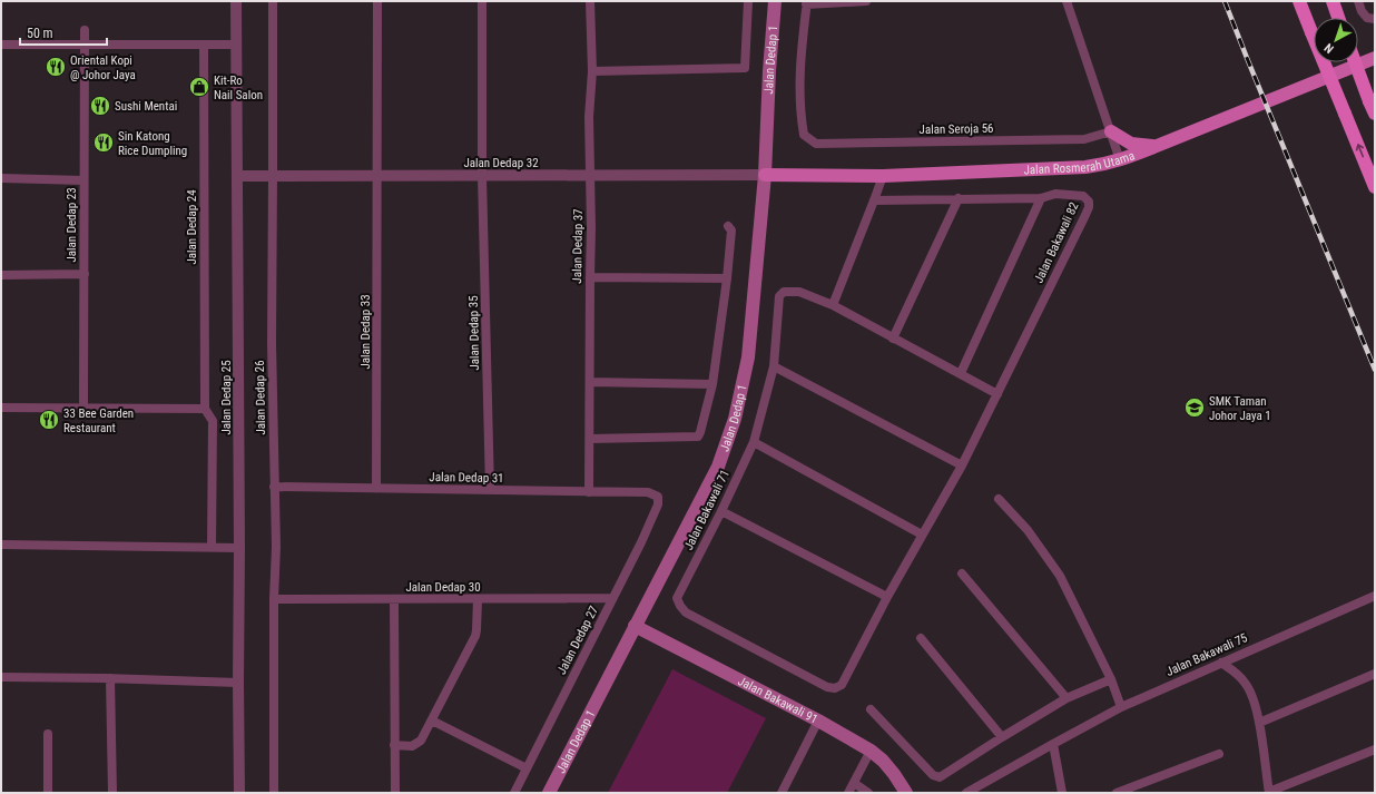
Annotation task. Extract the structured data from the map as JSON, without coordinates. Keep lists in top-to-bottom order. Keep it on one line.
{"streets":{"main road":["Jalan Dedap 1","Jalan Rosmerah Utama","Jalan Bakawali 91"],"street":["Jalan Seroja 56","Jalan Dedap 32","Jalan Dedap 23","Jalan Dedap 24","Jalan Bakawali 82","Jalan Dedap 37","Jalan Dedap 33","Jalan Dedap 35","Jalan Dedap 25","Jalan Dedap 26","Jalan Dedap 31","Jalan Bakawali 71","Jalan Dedap 30","Jalan Dedap 27","Jalan Bakawali 75"]},"crossings":[["Jalan Dedap 1","Jalan Rosmerah Utama"],["Jalan Dedap 1","Jalan Dedap 32"],["Jalan Dedap 1","Jalan Bakawali 91"],["Jalan Rosmerah Utama","Jalan Dedap 32"],["Jalan Dedap 32","Jalan Dedap 37"],["Jalan Dedap 32","Jalan Dedap 33"],["Jalan Dedap 32","Jalan Dedap 35"],["Jalan Dedap 32","Jalan Dedap 25"],["Jalan Dedap 32","Jalan Dedap 26"],["Jalan Dedap 37","Jalan Dedap 31"],["Jalan Dedap 33","Jalan Dedap 31"],["Jalan Dedap 35","Jalan Dedap 31"],["Jalan Dedap 26","Jalan Dedap 31"],["Jalan Dedap 26","Jalan Dedap 30"],["Jalan Dedap 31","Jalan Dedap 27"],["Jalan Dedap 30","Jalan Dedap 27"]],"places":{"restaurant":["Oriental Kopi @ Johor Jaya","Sushi Mentai","Sin Katong Rice Dumpling","33 Bee Garden Restaurant"],"shop":["Kit-Ro Nail Salon"],"school or university":["SMK Taman Johor Jaya 1"]},"scale_bar":"50 m","north":"bottom left"}
